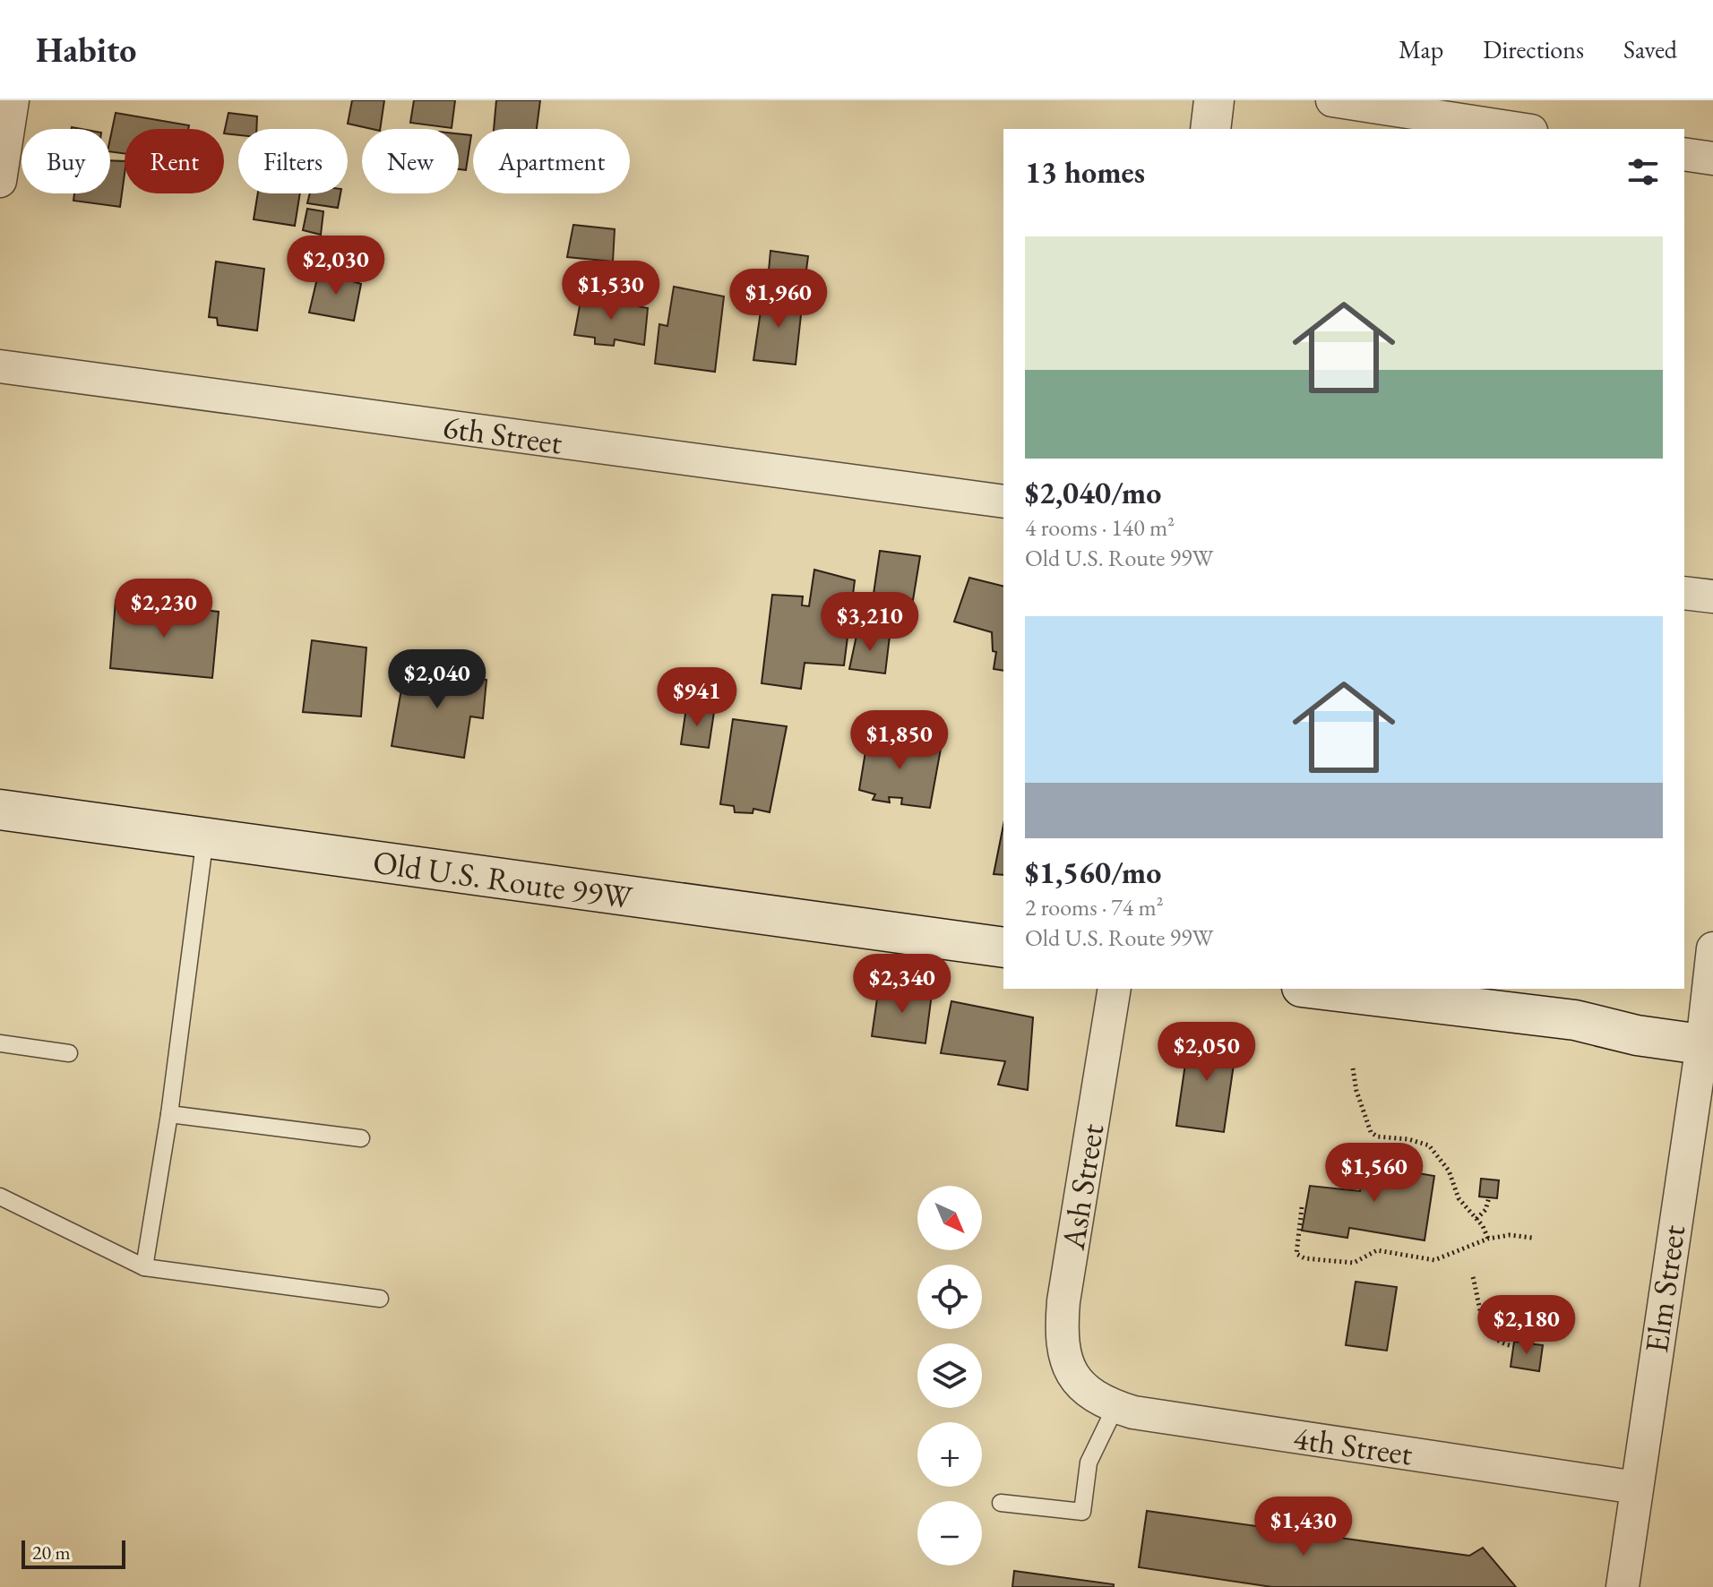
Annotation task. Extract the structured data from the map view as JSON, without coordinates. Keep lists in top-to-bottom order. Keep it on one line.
{"streets":{"main road":["Old U.S. Route 99W"],"street":["6th Street","Ash Street","Elm Street","4th Street"]},"crossings":[["Ash Street","4th Street"],["Elm Street","4th Street"]],"scale_bar":"20 m","north":"bottom right","page":{"header":"Habito","nav":["Map","Directions","Saved"],"chip":["Buy","Rent","Filters","New","Apartment"],"heading":"13 homes","list":[{"name":"$2,040/mo","note":"4 rooms · 140 m² · Old U.S. Route 99W"},{"name":"$1,560/mo","note":"2 rooms · 74 m² · Old U.S. Route 99W"}],"price":["$2,030","$1,530","$1,960","$2,230","$3,210","$2,040","$941","$1,850","$2,340","$2,050","$1,560","$2,180","$1,430"],"map_buttons":["+","−"],"scale":"20 m"}}
